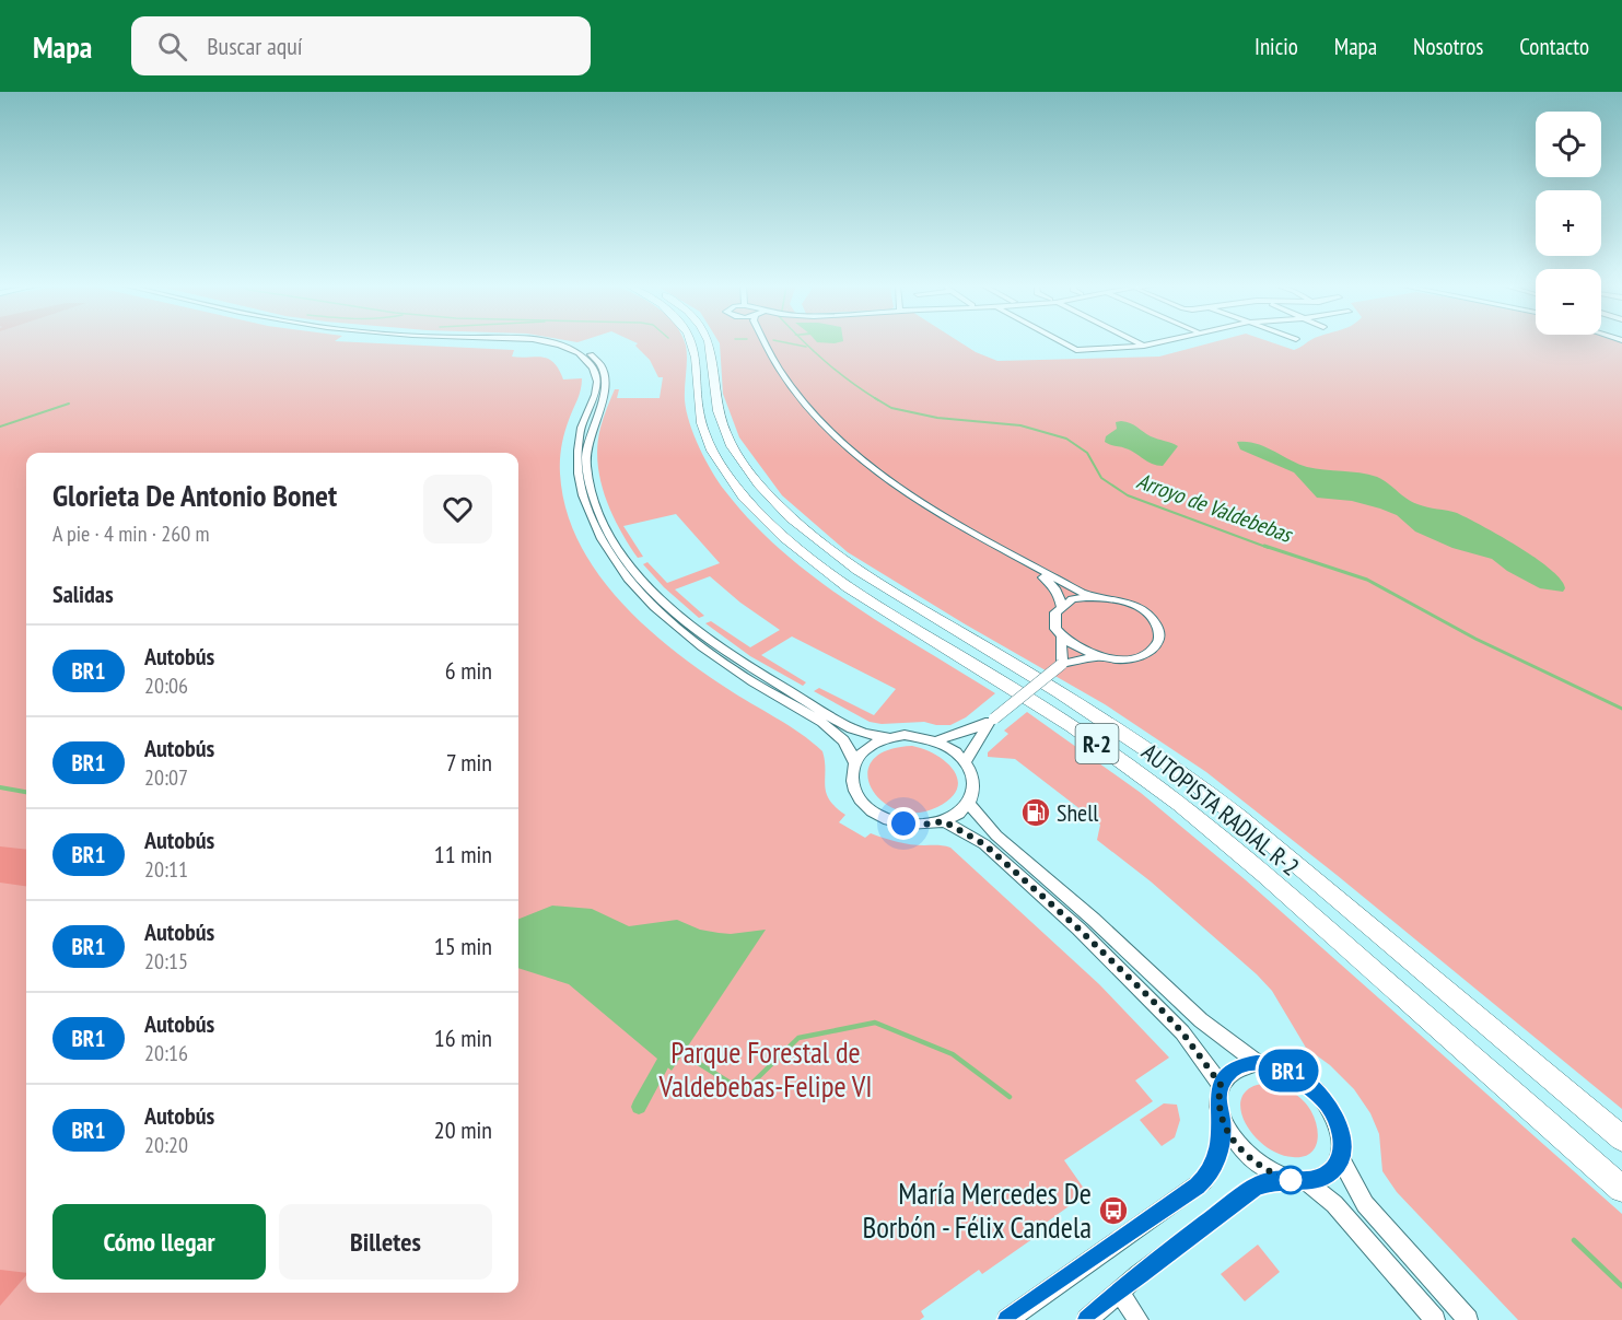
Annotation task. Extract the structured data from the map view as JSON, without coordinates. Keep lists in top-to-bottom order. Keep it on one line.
{"streets":{"highway":["R-2","AUTOPISTA RADIAL R-2"]},"water":["Arroyo de Valdebebas"],"parks":["Parque Forestal de Valdebebas-Felipe VI"],"places":{"fuel station":["Shell"],"bus stop":["María Mercedes De Borbón - Félix Candela"]},"lines":["bus line BR1"],"page":{"header":"Mapa","search":"Buscar aquí","nav":["Inicio","Mapa","Nosotros","Contacto"],"on_map":"BR1","map_buttons":["+","−"],"heading":[["Glorieta De Antonio Bonet","A pie · 4 min · 260 m"],"Salidas"],"list":[{"mark":"BR1","name":"Autobús","note":"20:06","value":"6 min"},{"mark":"BR1","name":"Autobús","note":"20:07","value":"7 min"},{"mark":"BR1","name":"Autobús","note":"20:11","value":"11 min"},{"mark":"BR1","name":"Autobús","note":"20:15","value":"15 min"},{"mark":"BR1","name":"Autobús","note":"20:16","value":"16 min"},{"mark":"BR1","name":"Autobús","note":"20:20","value":"20 min"}],"buttons":["Cómo llegar","Billetes"]}}
